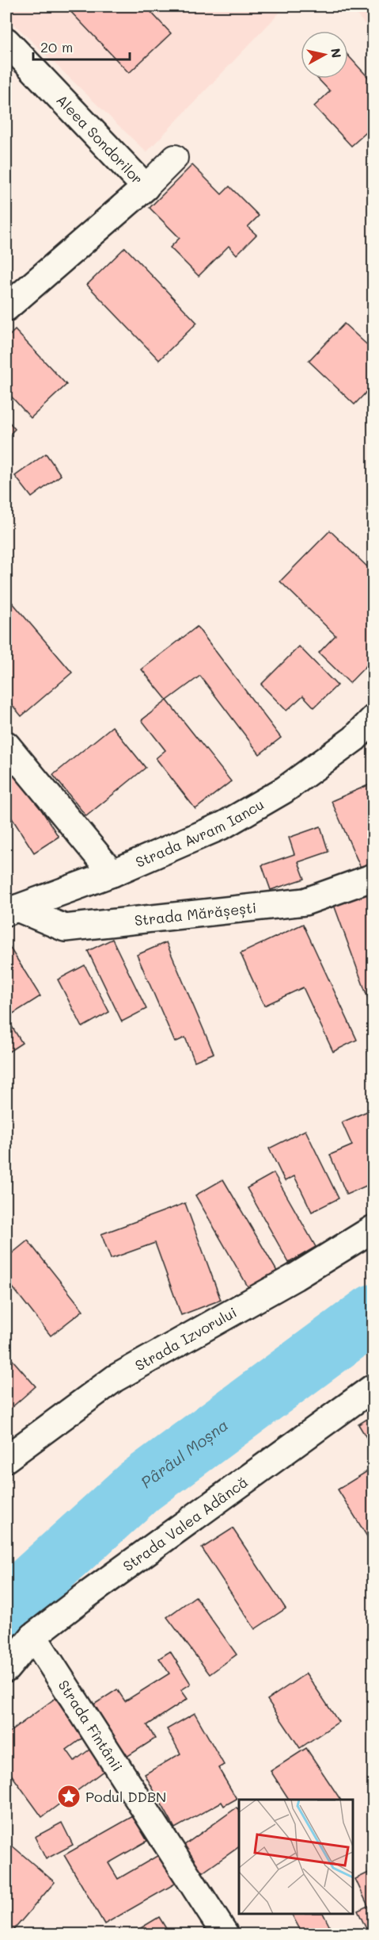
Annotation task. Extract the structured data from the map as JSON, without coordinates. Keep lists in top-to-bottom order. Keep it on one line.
{"streets":{"street":["Aleea Sondorilor","Strada Avram Iancu","Strada Mărășești","Strada Izvorului","Strada Valea Adâncă","Strada Fîntânii"]},"crossings":[["Strada Avram Iancu","Strada Mărășești"],["Strada Valea Adâncă","Strada Fîntânii"]],"water":["Pârâul Moșna"],"places":{"place":["Podul DDBN"]},"scale_bar":"20 m","north":"right"}
